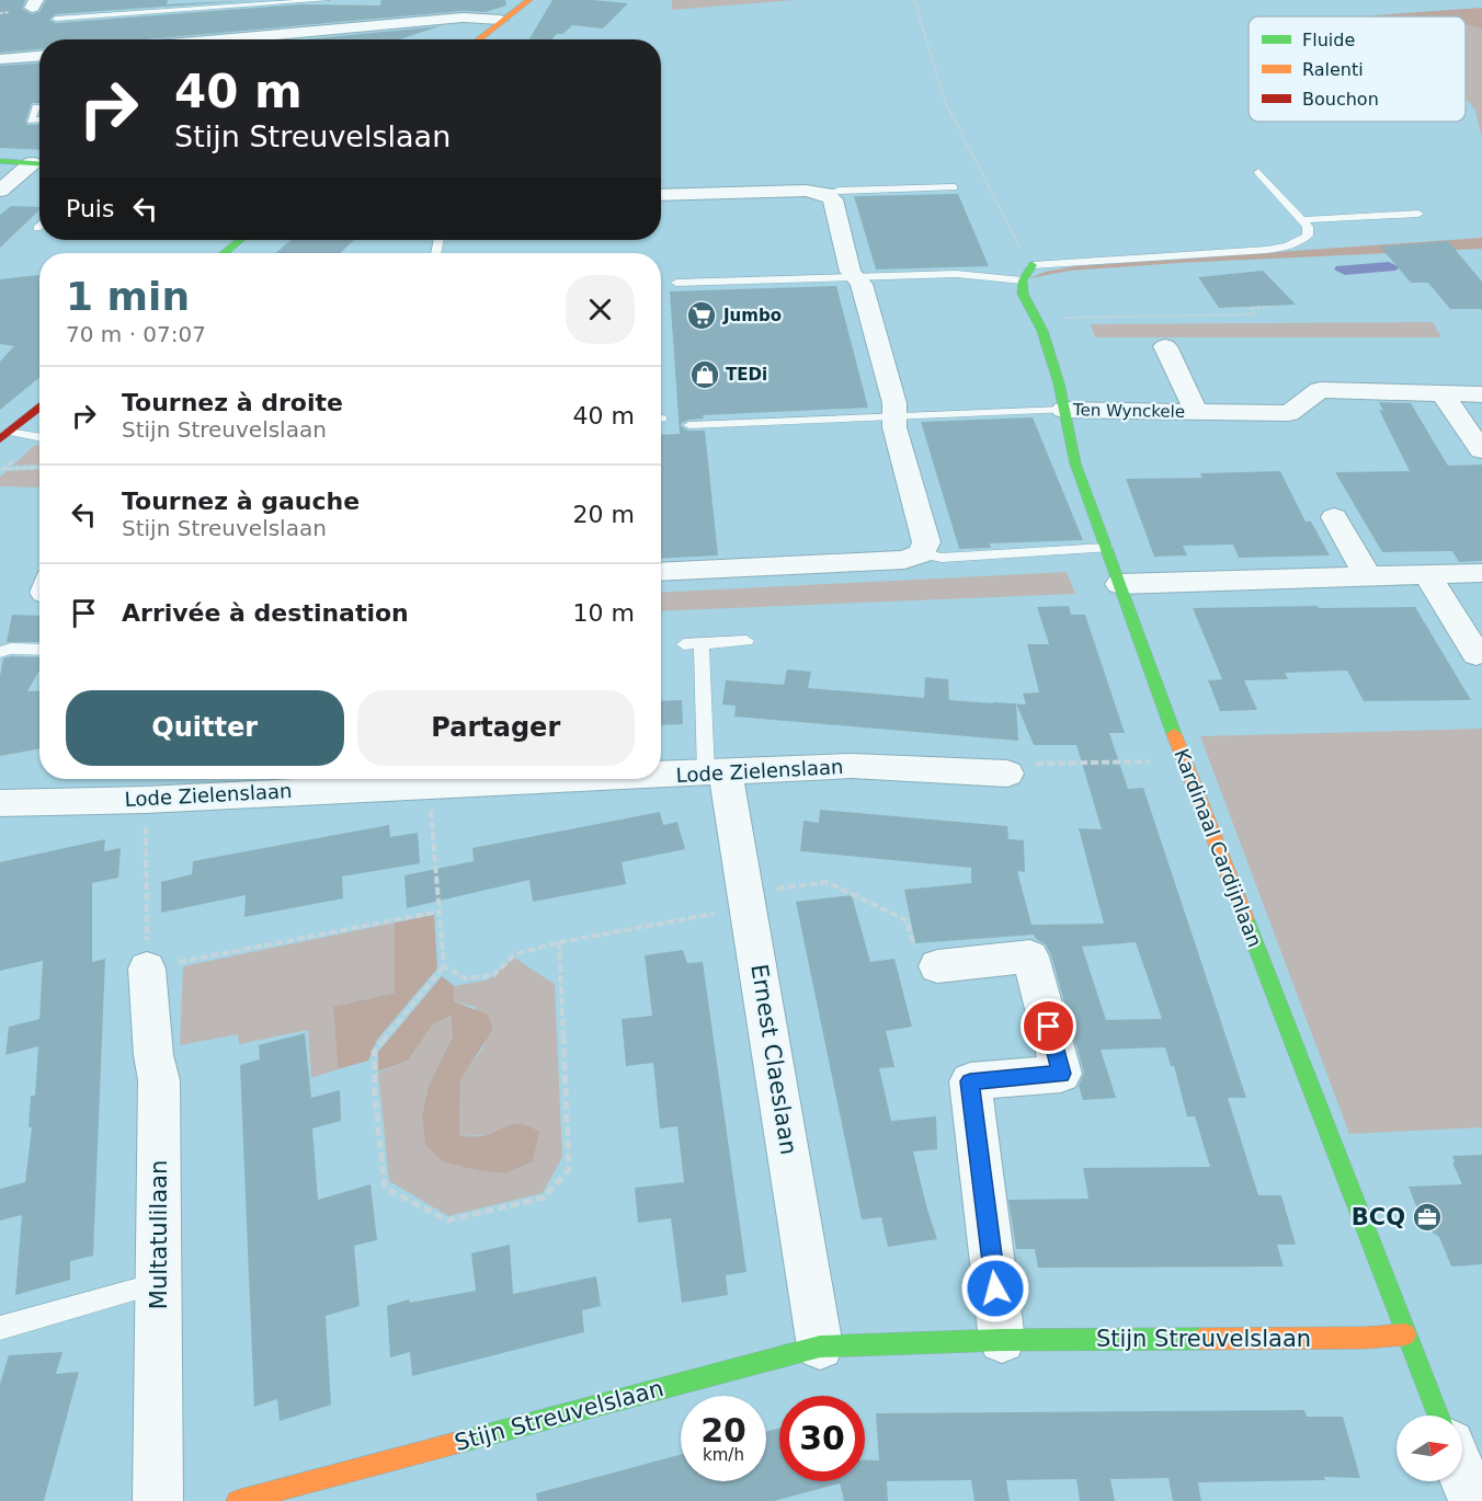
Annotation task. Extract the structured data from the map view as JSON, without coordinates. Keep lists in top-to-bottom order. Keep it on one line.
{"streets":{"street":["Ten Wynckele","Lode Zielenslaan","Kardinaal Cardijnlaan","Ernest Claeslaan","Multatulilaan","Stijn Streuvelslaan"]},"crossings":[["Ten Wynckele","Kardinaal Cardijnlaan"],["Lode Zielenslaan","Ernest Claeslaan"],["Kardinaal Cardijnlaan","Stijn Streuvelslaan"],["Ernest Claeslaan","Stijn Streuvelslaan"]],"places":{"supermarket":["Jumbo"],"shop":["TEDi"],"office":["BCQ"]},"legend":["Fluide","Ralenti","Bouchon"],"north":"right","page":{"turn":["40 m","Stijn Streuvelslaan"],"then":"Puis","heading":["1 min","70 m · 07:07"],"list":[{"name":"Tournez à droite","note":"Stijn Streuvelslaan","value":"40 m"},{"name":"Tournez à gauche","note":"Stijn Streuvelslaan","value":"20 m"},{"name":"Arrivée à destination","value":"10 m"}],"buttons":["Quitter","Partager"],"speed":"20 km/h","limit":"30"}}
